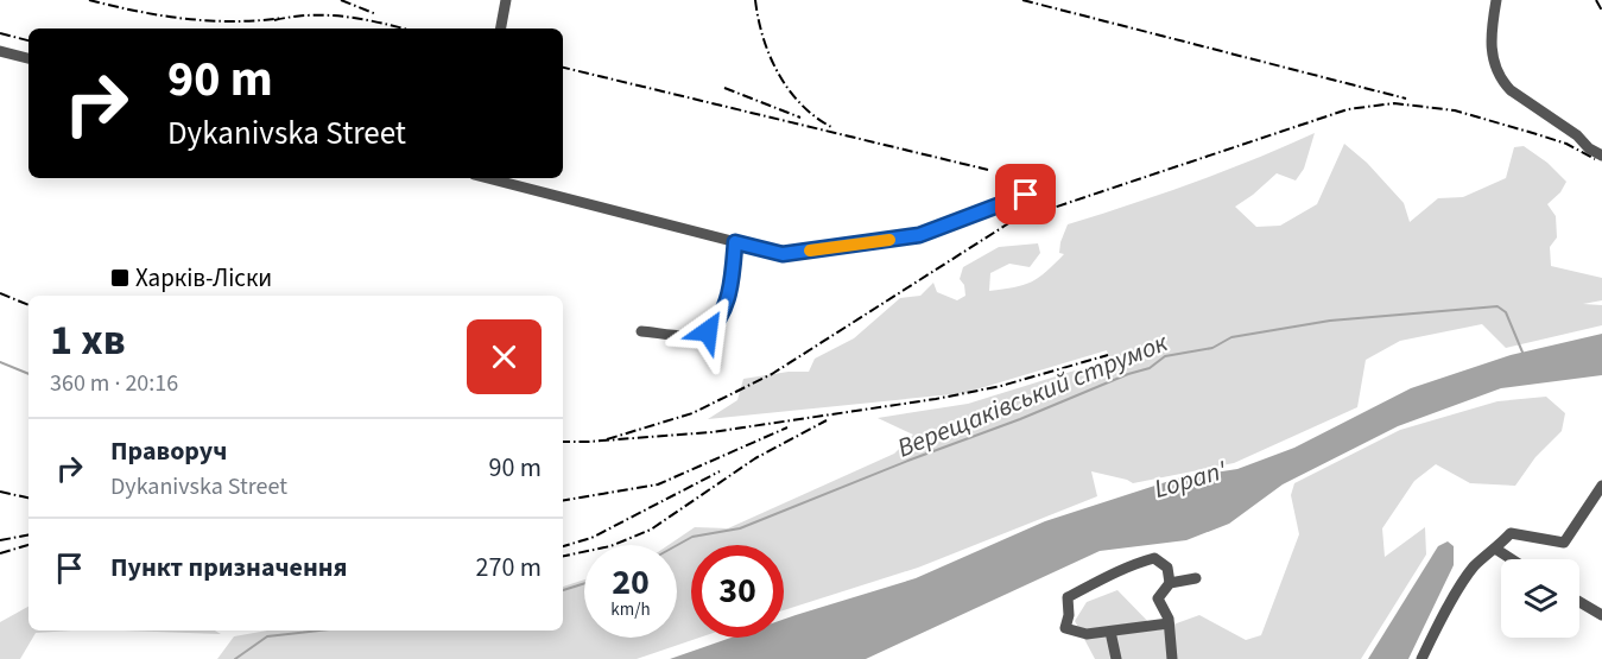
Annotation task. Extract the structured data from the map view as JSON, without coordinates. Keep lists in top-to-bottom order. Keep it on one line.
{"water":["Верещаківський струмок","Lopan'"],"places":{"transit":["Харків-Ліски"]},"page":{"turn":["90 m","Dykanivska Street"],"heading":["1 хв","360 m · 20:16"],"list":[{"name":"Праворуч","note":"Dykanivska Street","value":"90 m"},{"name":"Пункт призначення","value":"270 m"}],"speed":"20 km/h","limit":"30"}}
